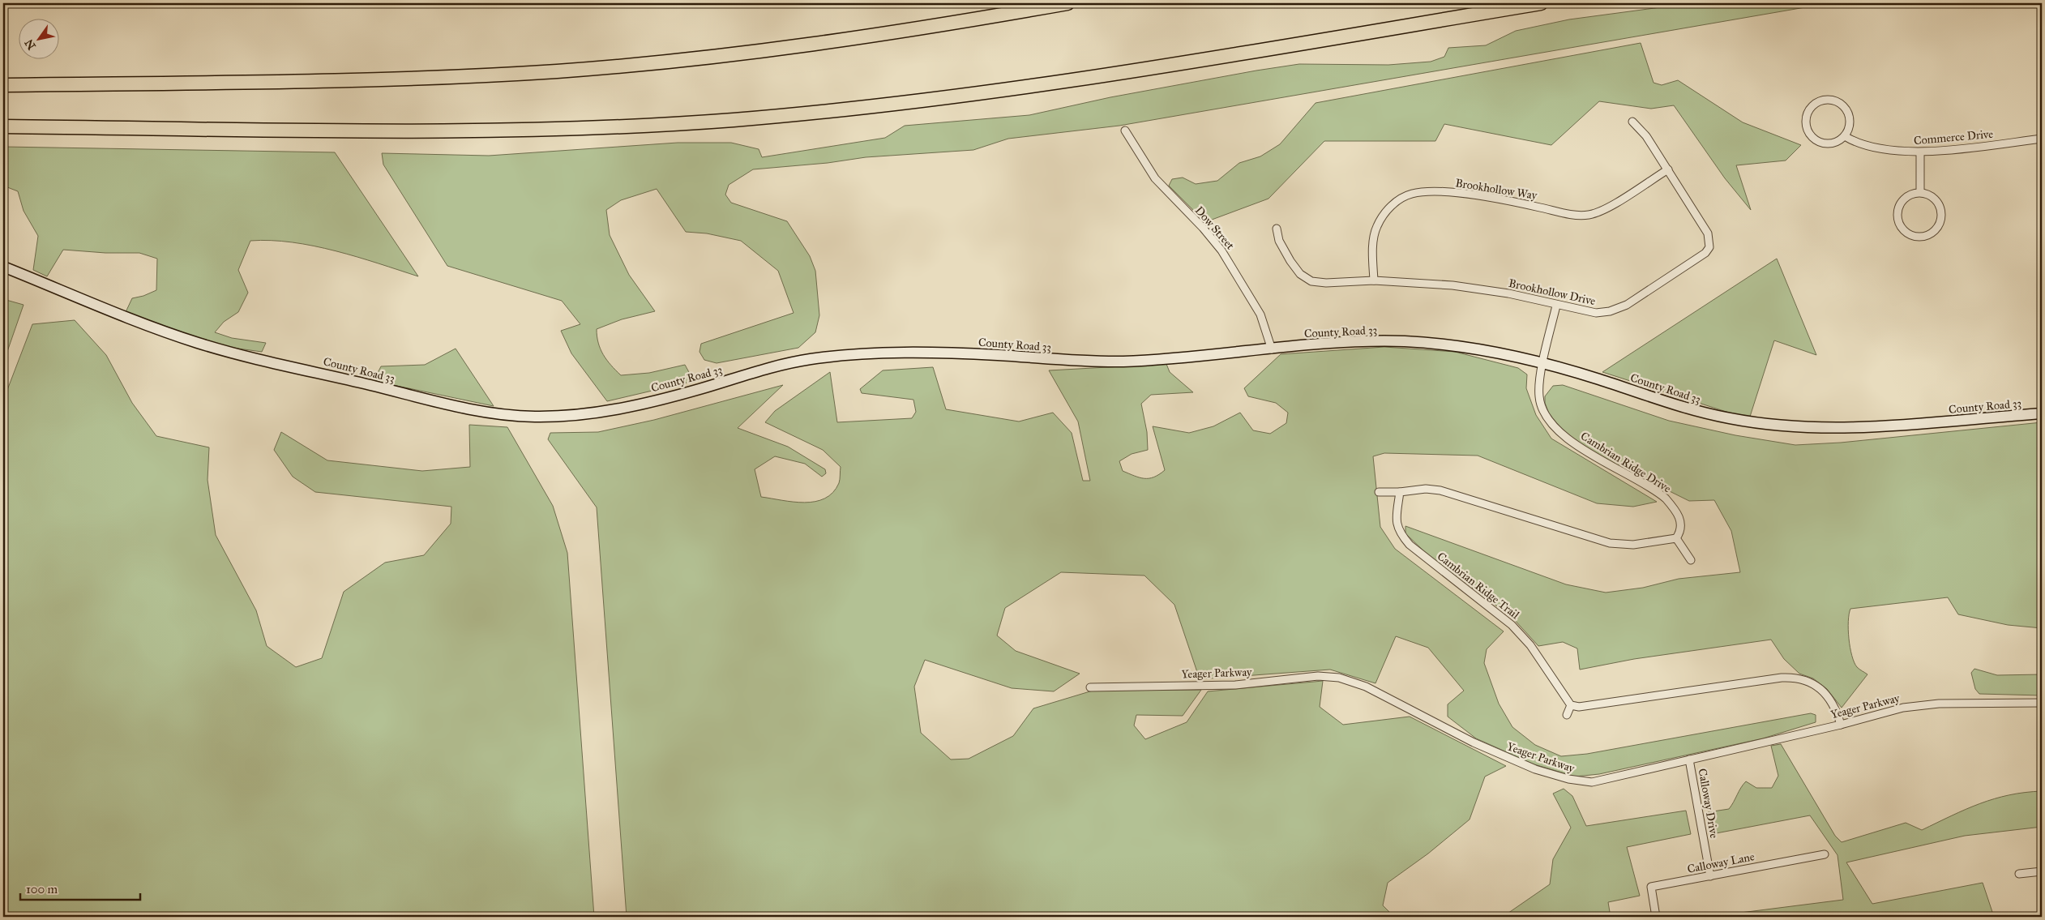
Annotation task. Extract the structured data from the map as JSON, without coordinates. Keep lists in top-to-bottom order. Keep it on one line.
{"streets":{"street":["Commerce Drive","Brookhollow Way","Dow Street","Brookhollow Drive","County Road 33","Cambrian Ridge Drive","Cambrian Ridge Trail","Yeager Parkway","Calloway Drive","Calloway Lane"]},"crossings":[["Brookhollow Way","Brookhollow Drive"],["Dow Street","County Road 33"],["Brookhollow Drive","Cambrian Ridge Drive"],["County Road 33","Cambrian Ridge Drive"],["Yeager Parkway","Calloway Drive"],["Calloway Drive","Calloway Lane"]],"scale_bar":"100 m","north":"bottom left"}
